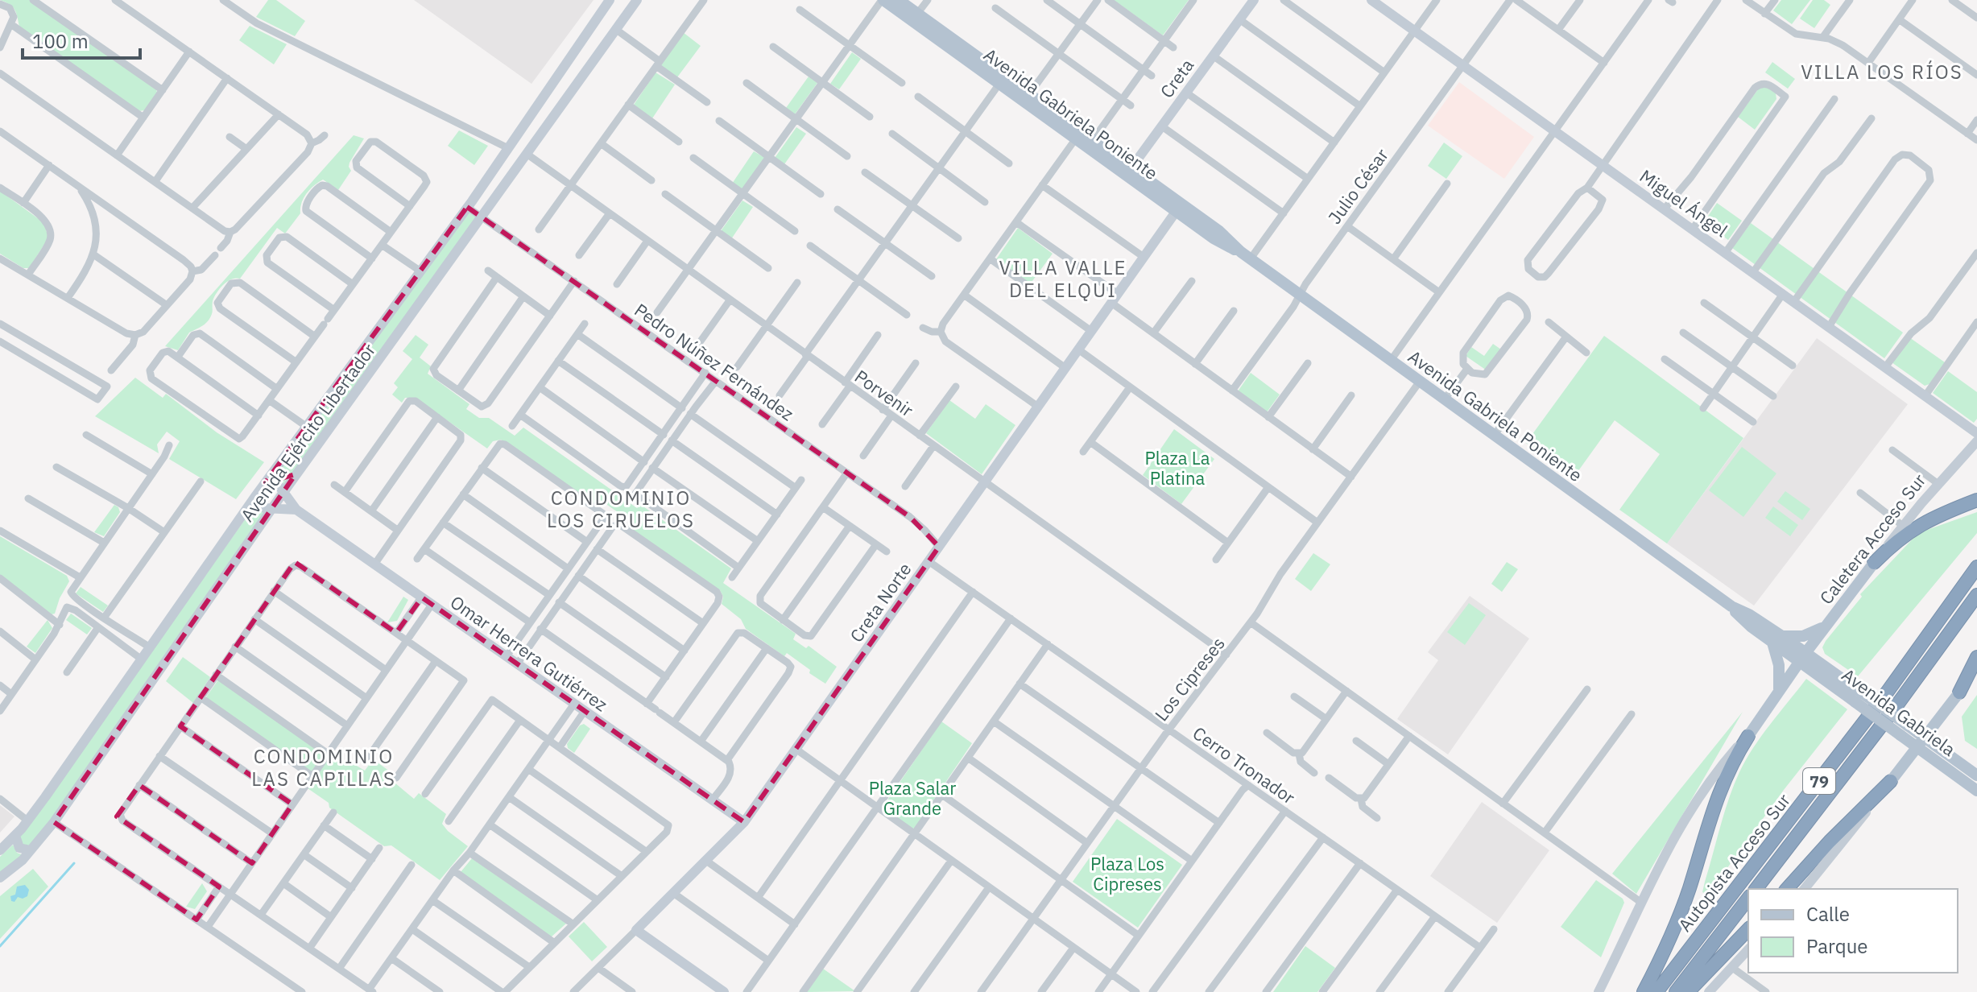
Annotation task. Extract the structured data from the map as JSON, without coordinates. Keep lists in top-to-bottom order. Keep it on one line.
{"streets":{"highway":["79","Autopista Acceso Sur"],"main road":["Creta","Avenida Gabriela Poniente","Miguel Ángel","Avenida Ejército Libertador","Caletera Acceso Sur","Creta Norte","Omar Herrera Gutiérrez","Avenida Gabriela"],"street":["Julio César","Pedro Núñez Fernández","Porvenir","Los Cipreses","Cerro Tronador"]},"crossings":[["Creta","Avenida Gabriela Poniente"],["Avenida Gabriela Poniente","Julio César"],["Avenida Gabriela Poniente","Caletera Acceso Sur"],["Avenida Gabriela Poniente","Creta Norte"],["Avenida Gabriela Poniente","Los Cipreses"],["Avenida Gabriela Poniente","Avenida Gabriela"],["Julio César","Miguel Ángel"],["Pedro Núñez Fernández","Avenida Ejército Libertador"],["Pedro Núñez Fernández","Creta Norte"],["Porvenir","Avenida Ejército Libertador"],["Porvenir","Creta Norte"],["Porvenir","Los Cipreses"],["Avenida Ejército Libertador","Omar Herrera Gutiérrez"],["Caletera Acceso Sur","Avenida Gabriela"],["Creta Norte","Omar Herrera Gutiérrez"],["Creta Norte","Cerro Tronador"],["Los Cipreses","Cerro Tronador"]],"districts":["VILLA LOS RÍOS","VILLA VALLE DEL ELQUI","CONDOMINIO LOS CIRUELOS","CONDOMINIO LAS CAPILLAS"],"parks":["Plaza La Platina","Plaza Salar Grande","Plaza Los Cipreses"],"legend":["Calle","Parque"],"scale_bar":"100 m"}
